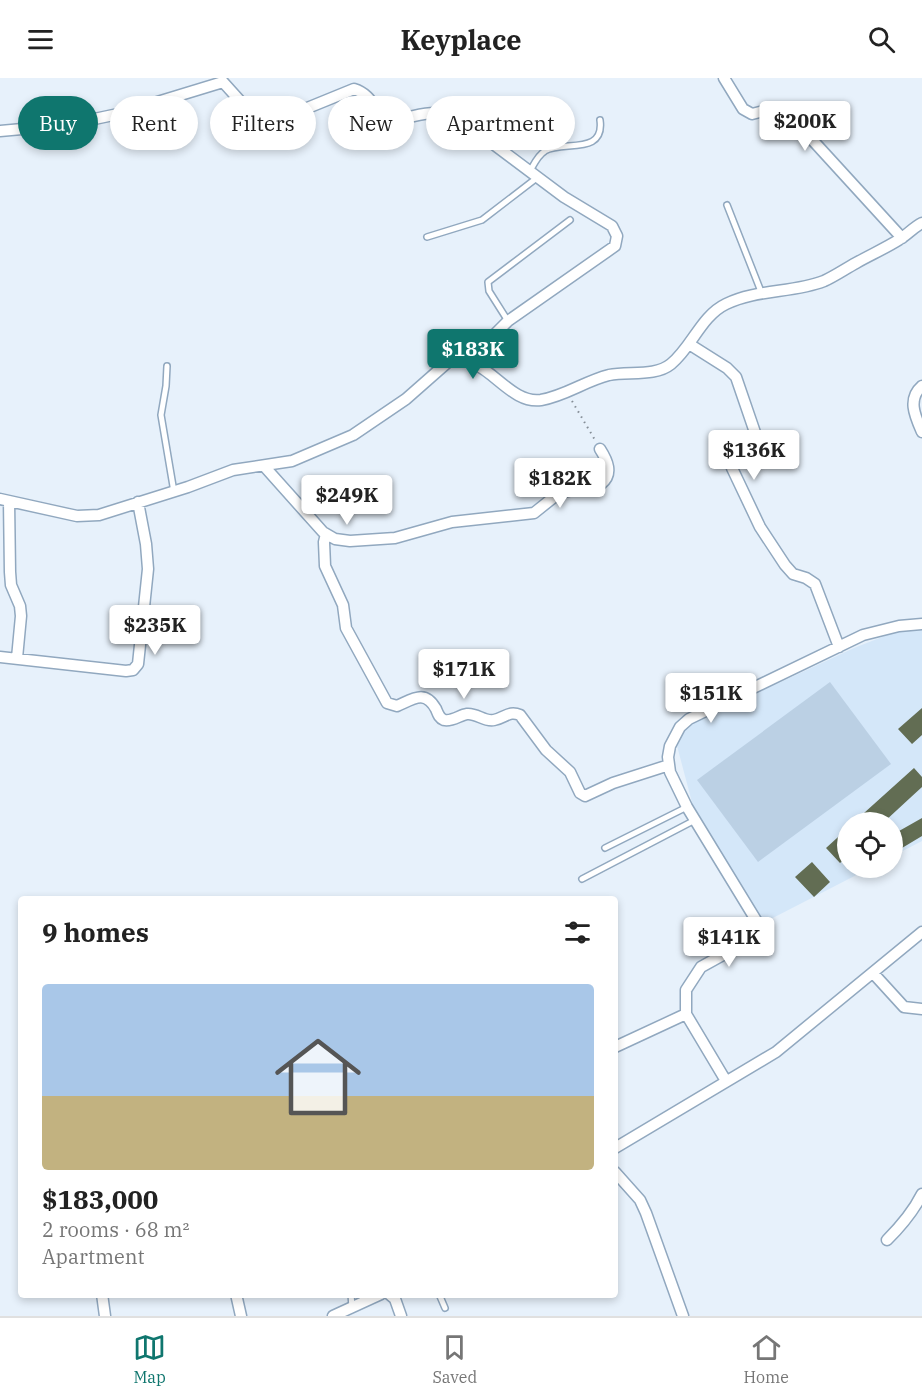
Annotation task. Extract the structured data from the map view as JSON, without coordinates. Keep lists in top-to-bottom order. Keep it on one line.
{"page":{"header":"Keyplace","chip":["Buy","Rent","Filters","New","Apartment"],"price":["$200K","$183K","$136K","$182K","$249K","$235K","$171K","$151K","$141K"],"heading":"9 homes","list":[{"name":"$183,000","note":"2 rooms · 68 m² · Apartment"}],"tabs":["Map","Saved","Home"]}}
